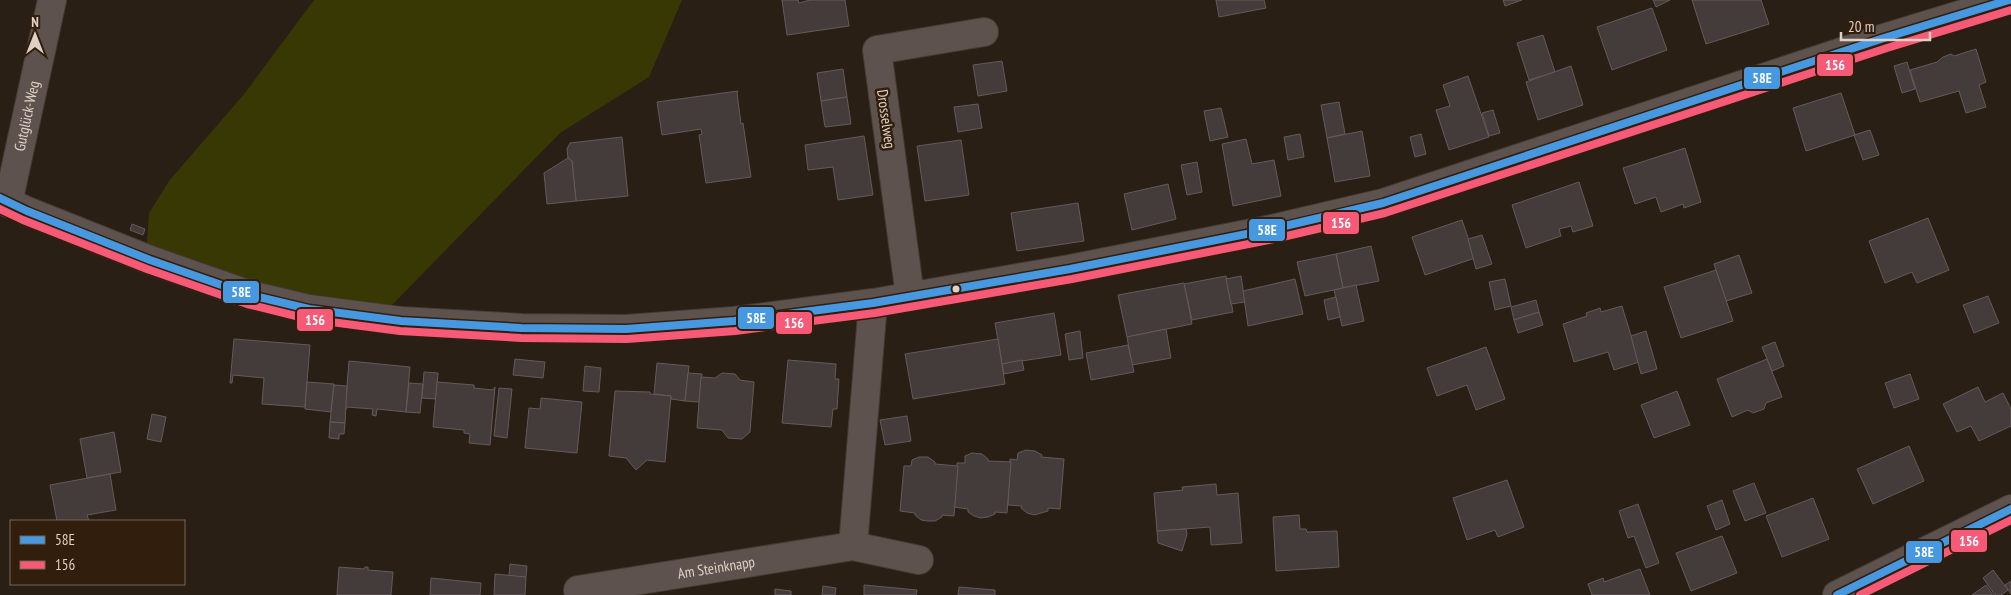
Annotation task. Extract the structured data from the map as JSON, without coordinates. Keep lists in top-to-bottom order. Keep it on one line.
{"streets":{"street":["Gutglück-Weg","Drosselweg","Am Steinknapp"]},"lines":["transit line 58E","transit line 156"],"legend":["58E","156"],"scale_bar":"20 m","north":"top"}
